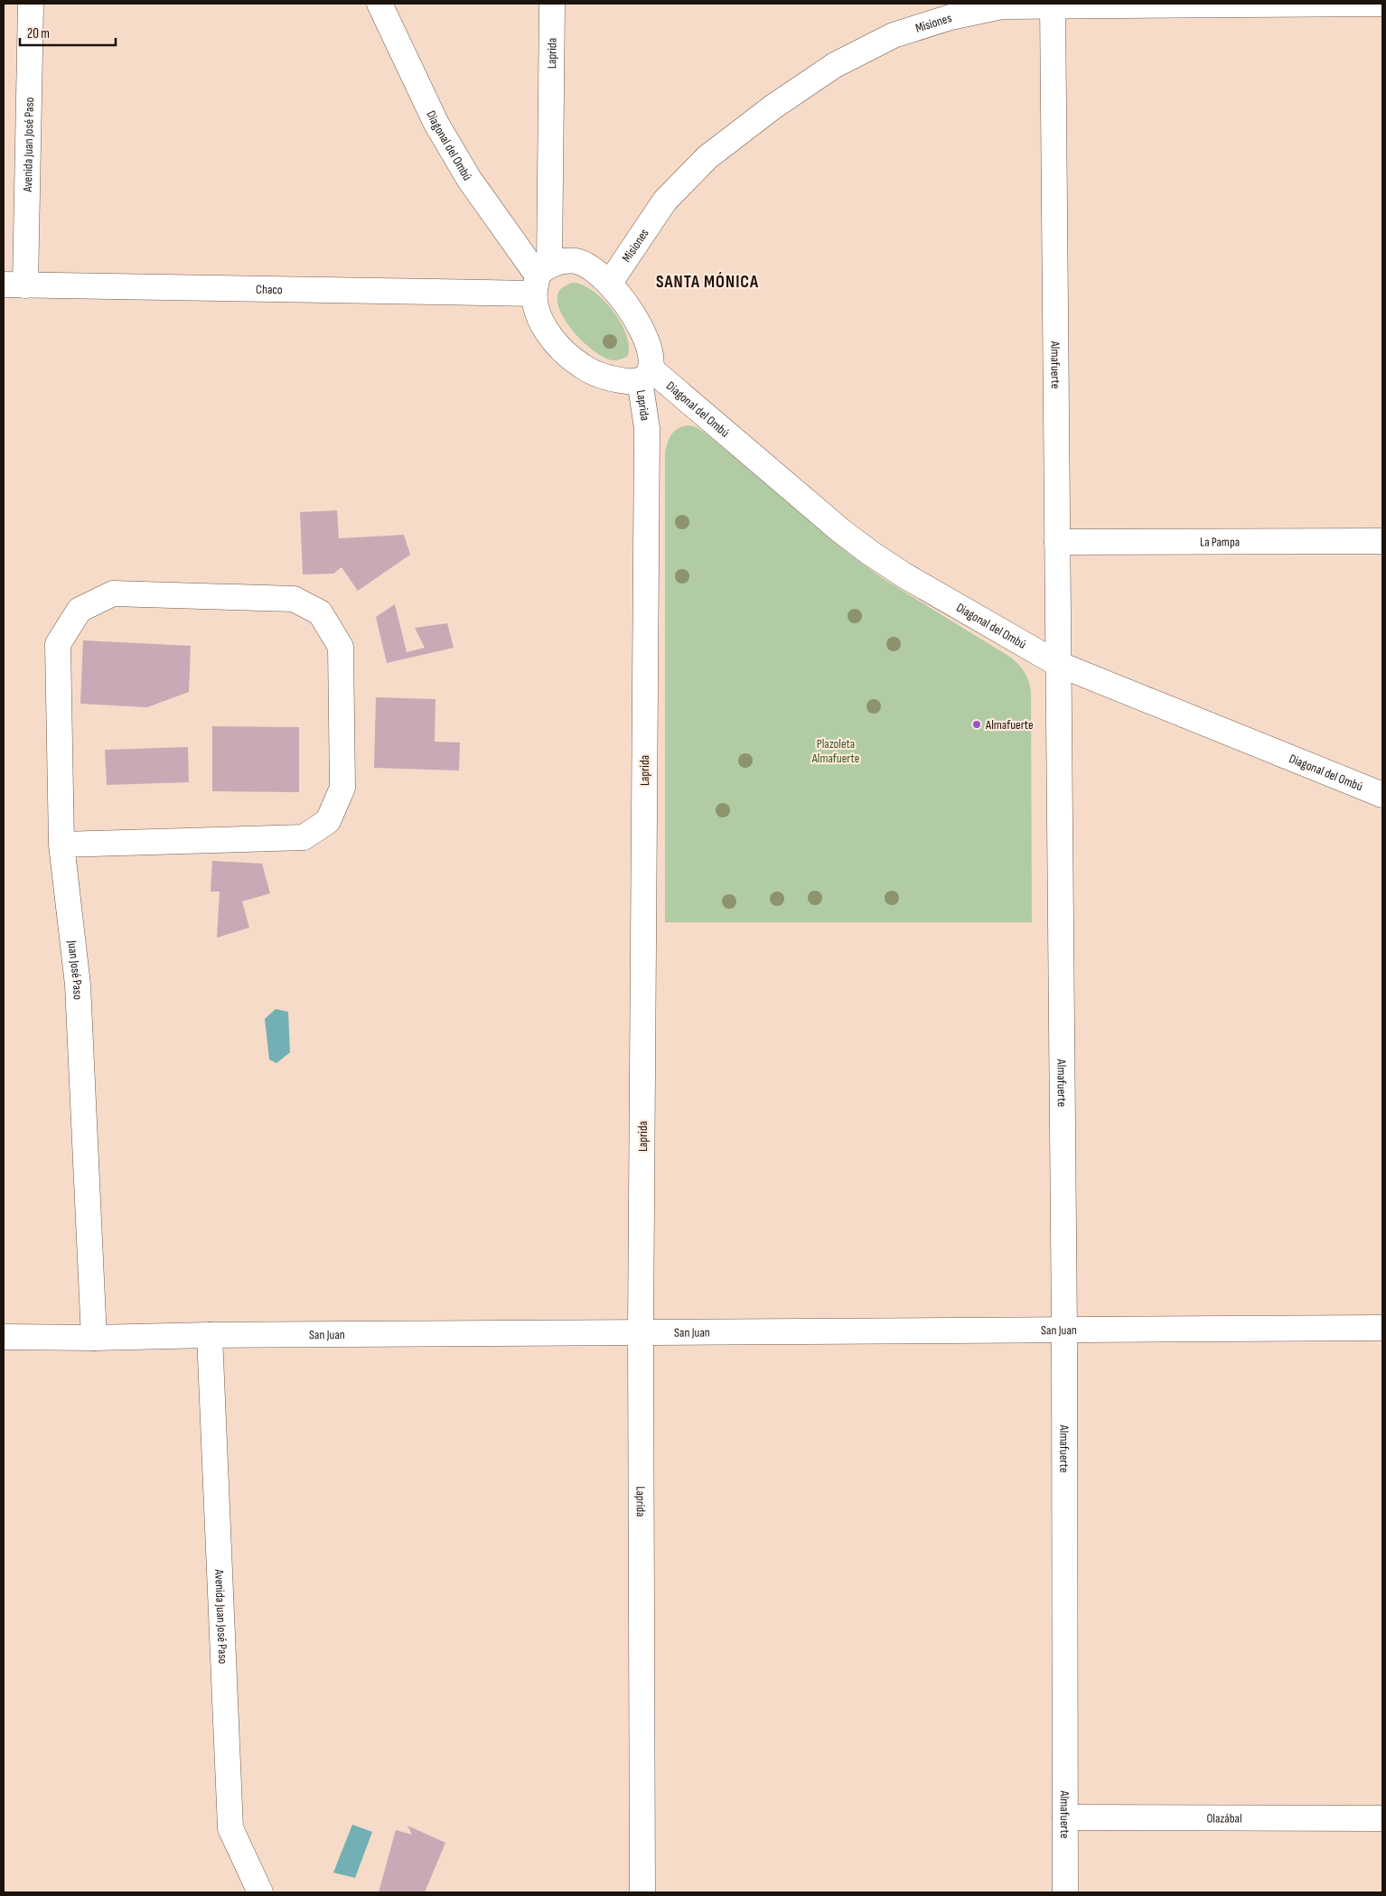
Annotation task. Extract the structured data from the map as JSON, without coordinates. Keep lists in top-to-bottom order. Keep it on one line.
{"streets":{"street":["Misiones","Laprida","Avenida Juan José Paso","Diagonal del Ombú","Chaco","Almafuerte","La Pampa","Juan José Paso","San Juan","Olazábal"]},"crossings":[["Misiones","Laprida"],["Misiones","Diagonal del Ombú"],["Misiones","Chaco"],["Misiones","Almafuerte"],["Laprida","Diagonal del Ombú"],["Laprida","Chaco"],["Laprida","San Juan"],["Avenida Juan José Paso","Chaco"],["Avenida Juan José Paso","San Juan"],["Diagonal del Ombú","Chaco"],["Diagonal del Ombú","Almafuerte"],["Almafuerte","La Pampa"],["Almafuerte","San Juan"],["Almafuerte","Olazábal"],["Juan José Paso","San Juan"]],"districts":["SANTA MÓNICA"],"parks":["Plazoleta Almafuerte"],"places":["Almafuerte"],"scale_bar":"20 m"}
